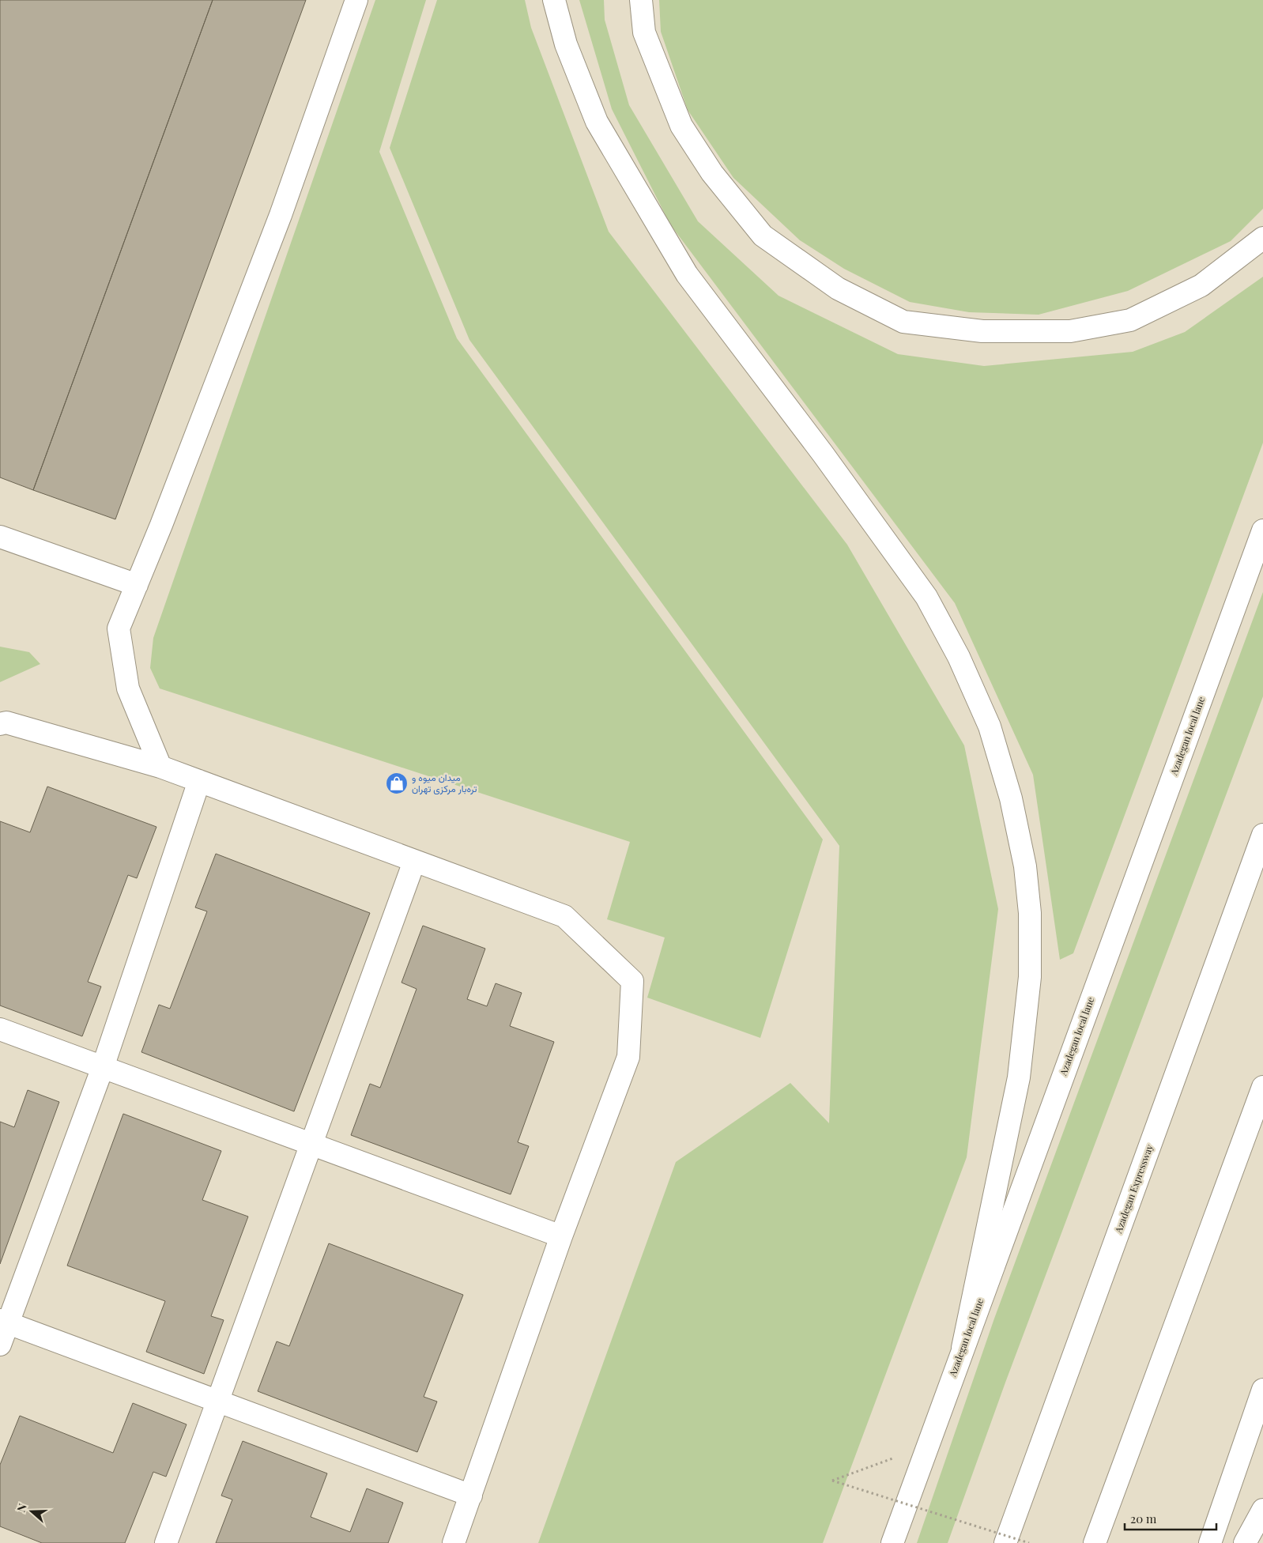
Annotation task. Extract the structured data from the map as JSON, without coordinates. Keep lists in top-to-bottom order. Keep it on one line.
{"streets":{"main road":["Azadegan local lane","Azadegan Expressway"]},"places":{"shop":["میدان میوه و تره‌بار مرکزی تهران"]},"scale_bar":"20 m","north":"left"}
